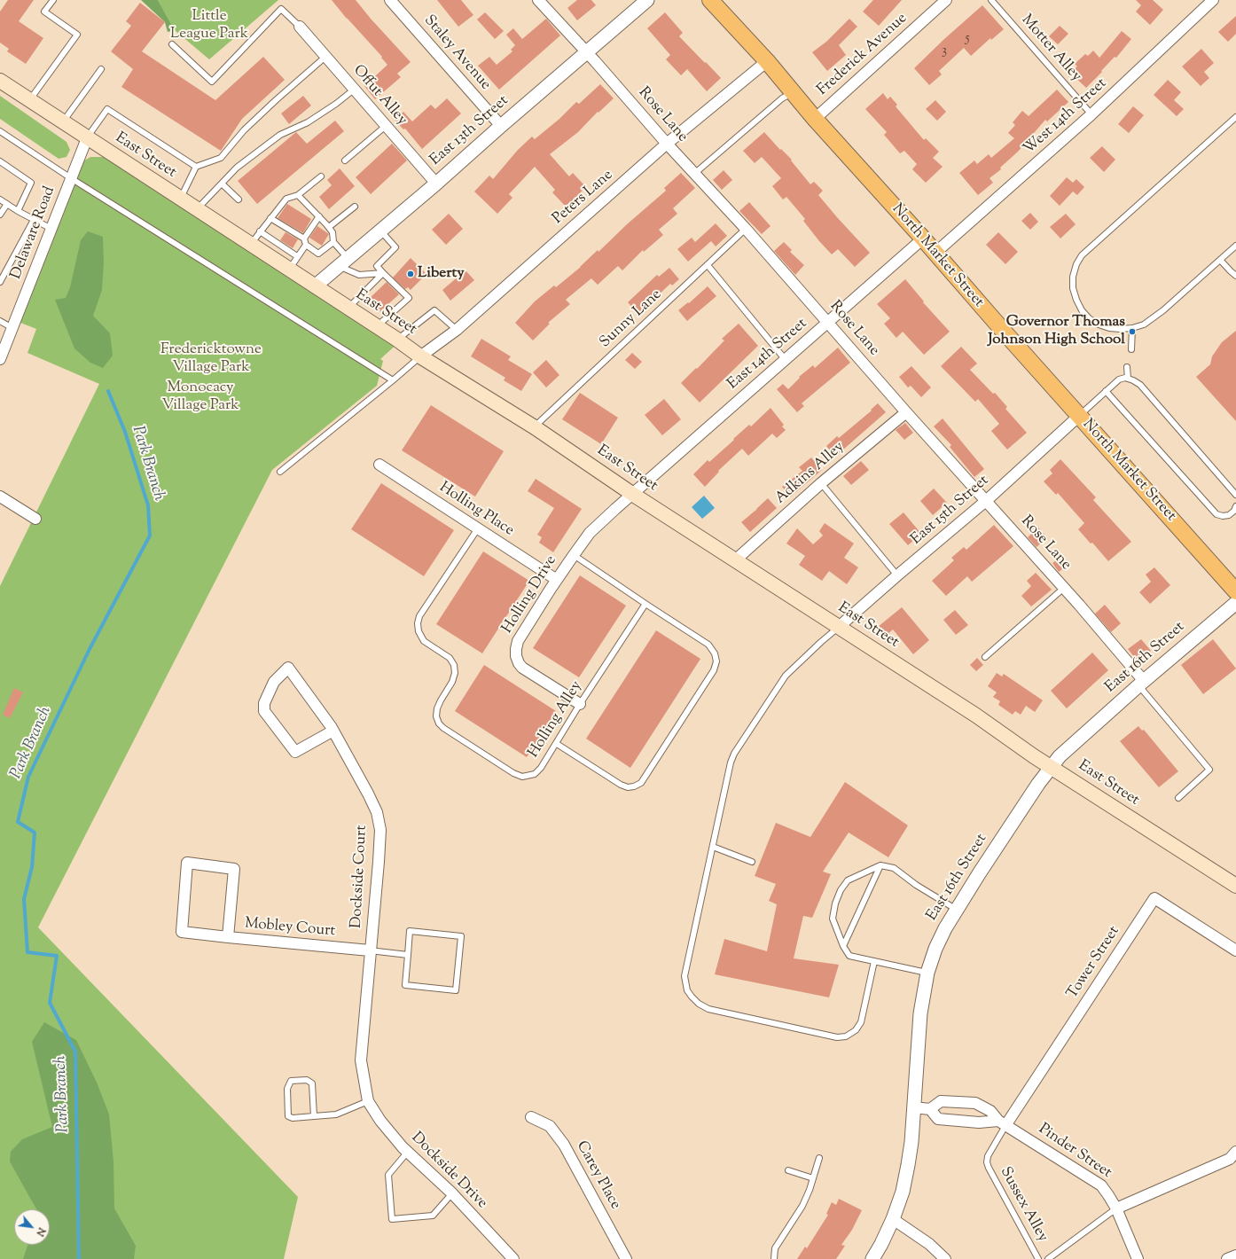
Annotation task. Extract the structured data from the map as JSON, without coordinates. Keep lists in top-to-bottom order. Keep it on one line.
{"streets":{"main road":["East Street","North Market Street"],"street":["Staley Avenue","Frederick Avenue","Offut Alley","Rose Lane","West 14th Street","East 13th Street","Peters Lane","Delaware Road","East 14th Street","Adkins Alley","Holling Place","East 15th Street","Holling Drive","East 16th Street","Dockside Court","Mobley Court","Tower Street","Pinder Street","Dockside Drive","Carey Place"],"lane":["Motter Alley","Sunny Lane","Holling Alley","Sussex Alley"]},"crossings":[["Motter Alley","West 14th Street"],["Staley Avenue","East 13th Street"],["Frederick Avenue","North Market Street"],["Offut Alley","East 13th Street"],["Rose Lane","East 13th Street"],["Rose Lane","Peters Lane"],["Rose Lane","Sunny Lane"],["Rose Lane","East 14th Street"],["Rose Lane","Adkins Alley"],["Rose Lane","East 15th Street"],["Rose Lane","East 16th Street"],["West 14th Street","North Market Street"],["East 13th Street","East Street"],["East Street","Peters Lane"],["East Street","Delaware Road"],["East Street","Sunny Lane"],["East Street","East 14th Street"],["East Street","Adkins Alley"],["East Street","East 15th Street"],["East Street","Holling Drive"],["East Street","East 16th Street"],["Peters Lane","North Market Street"],["North Market Street","East 14th Street"],["North Market Street","East 15th Street"],["East 14th Street","Holling Drive"],["Holling Place","Holling Drive"],["Holling Place","Holling Alley"],["Holling Drive","Holling Alley"],["Dockside Court","Mobley Court"],["Dockside Court","Dockside Drive"],["Mobley Court","Dockside Drive"],["Tower Street","Pinder Street"],["Tower Street","Sussex Alley"],["Pinder Street","Sussex Alley"]],"water":["Park Branch"],"parks":["Little League Park","Fredericktowne Village Park","Monocacy Village Park"],"places":["Liberty","Governor Thomas Johnson High School"],"house_numbers":["5","3"],"north":"bottom right"}
